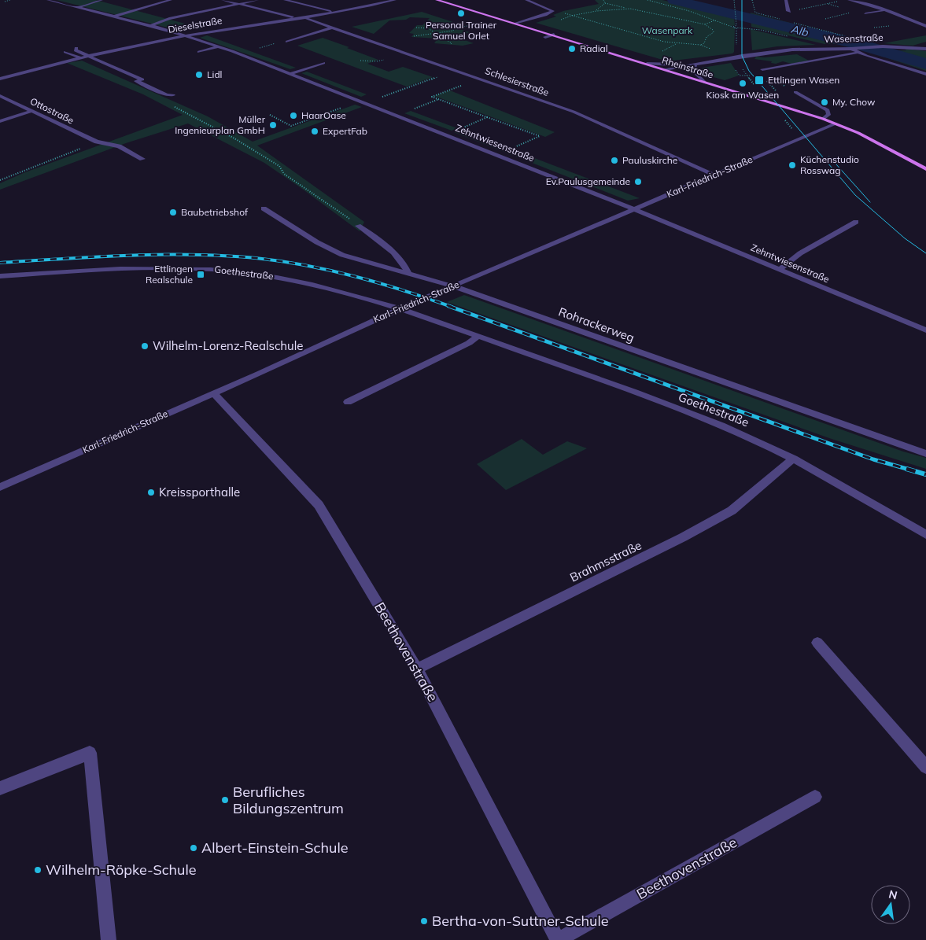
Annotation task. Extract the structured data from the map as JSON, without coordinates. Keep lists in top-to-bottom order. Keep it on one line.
{"streets":{"main road":["Rheinstraße"],"street":["Dieselstraße","Wasenstraße","Schlesierstraße","Ottostraße","Zehntwiesenstraße","Karl-Friedrich-Straße","Goethestraße","Rohrackerweg","Brahmsstraße","Beethovenstraße"]},"crossings":[["Dieselstraße","Zehntwiesenstraße"],["Wasenstraße","Rheinstraße"],["Rheinstraße","Karl-Friedrich-Straße"],["Schlesierstraße","Karl-Friedrich-Straße"],["Zehntwiesenstraße","Karl-Friedrich-Straße"],["Karl-Friedrich-Straße","Goethestraße"],["Karl-Friedrich-Straße","Rohrackerweg"],["Karl-Friedrich-Straße","Beethovenstraße"],["Goethestraße","Brahmsstraße"],["Brahmsstraße","Beethovenstraße"]],"water":["Alb"],"parks":["Wasenpark"],"places":{"other":["Personal Trainer Samuel Orlet","Radial","Lidl","Kiosk am Wasen","My. Chow","HaarOase","Müller Ingenieurplan GmbH","ExpertFab","Pauluskirche","Küchenstudio Rosswag","Ev.Paulusgemeinde","Baubetriebshof","Wilhelm-Lorenz-Realschule","Kreissporthalle","Berufliches Bildungszentrum","Albert-Einstein-Schule","Wilhelm-Röpke-Schule","Bertha-von-Suttner-Schule"],"transit":["Ettlingen Wasen","Ettlingen Realschule"]},"north":"top"}
